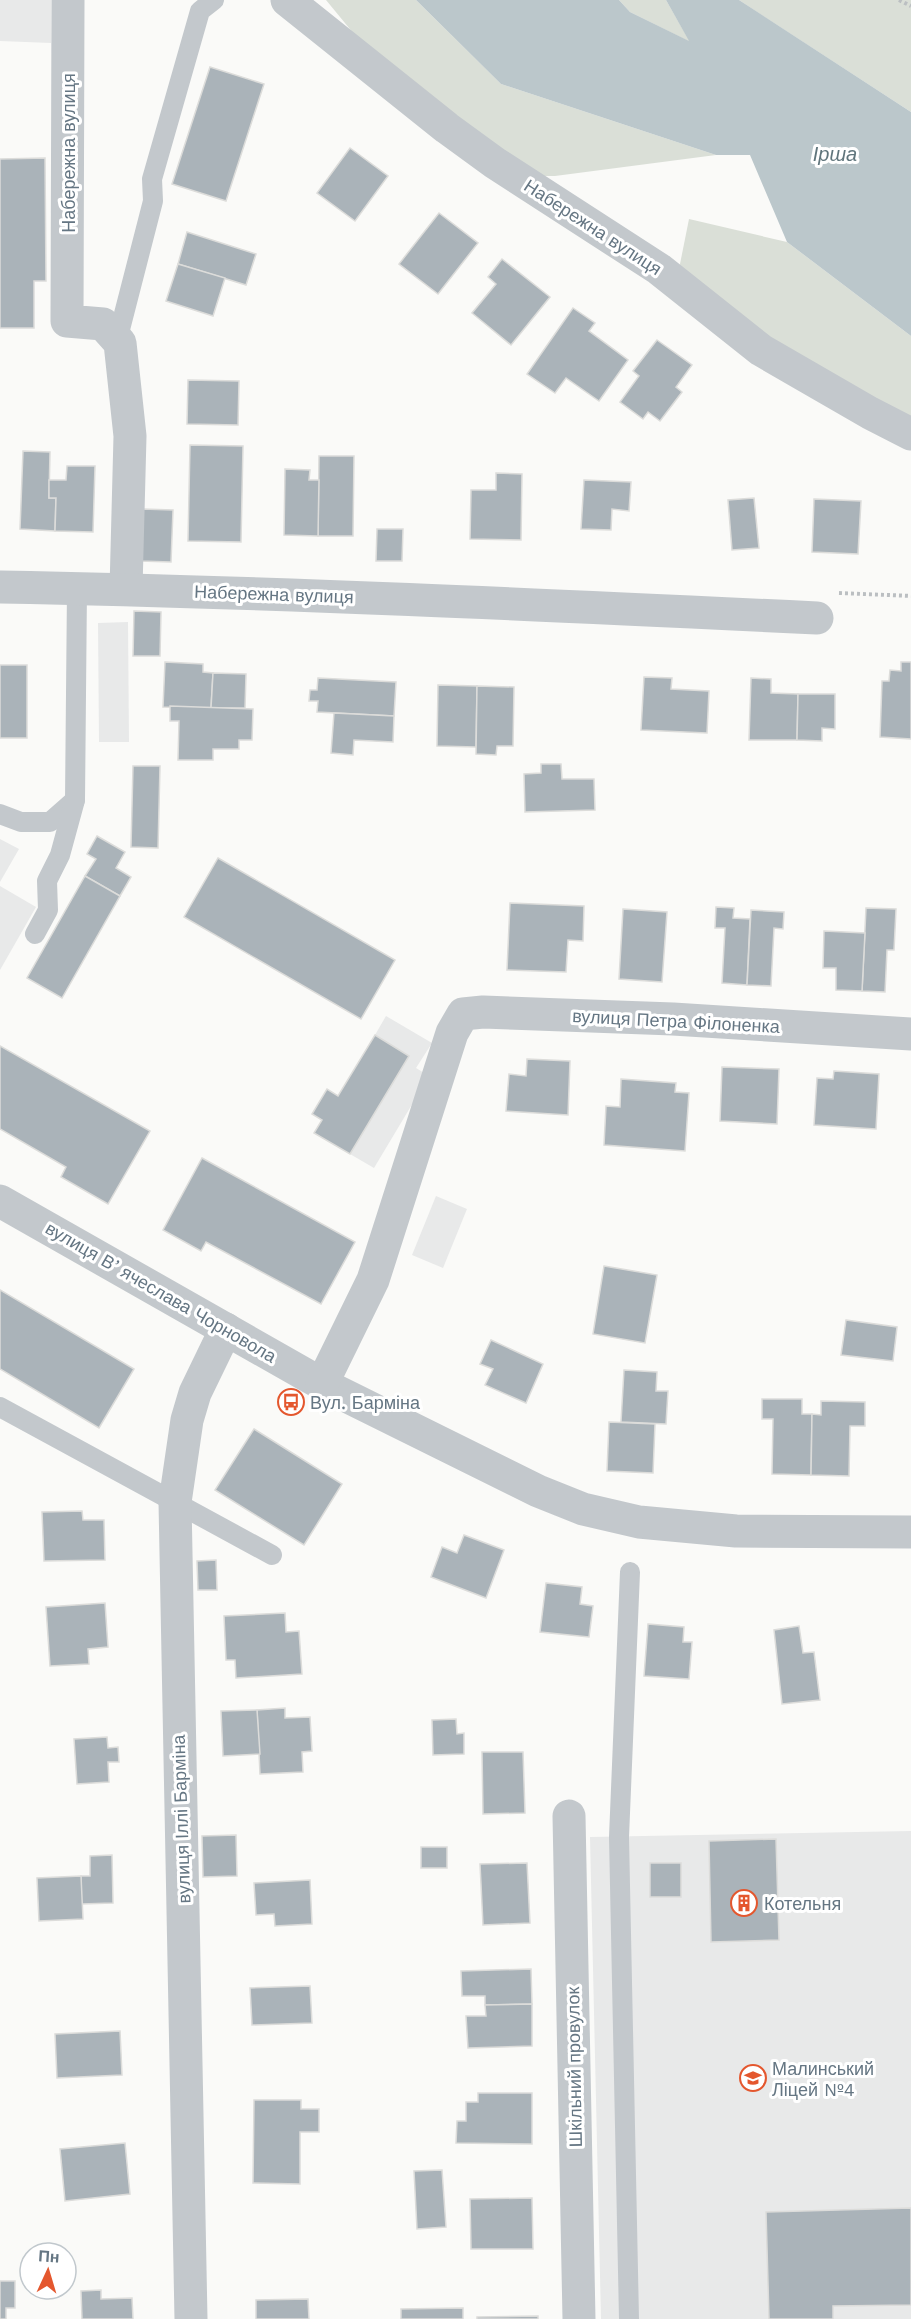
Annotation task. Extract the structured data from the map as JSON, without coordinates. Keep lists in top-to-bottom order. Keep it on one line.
{"streets":{"street":["Набережна вулиця","вулиця Петра Філоненка","вулиця Вʼячеслава Чорновола","вулиця Іллі Барміна","Шкільний провулок"]},"crossings":[["вулиця Петра Філоненка","вулиця Вʼячеслава Чорновола"],["вулиця Вʼячеслава Чорновола","вулиця Іллі Барміна"]],"water":["Ірша"],"places":{"bus stop":["Вул. Барміна"],"building":["Котельня"],"school or university":["Малинський Ліцей №4"]},"north":"top"}
